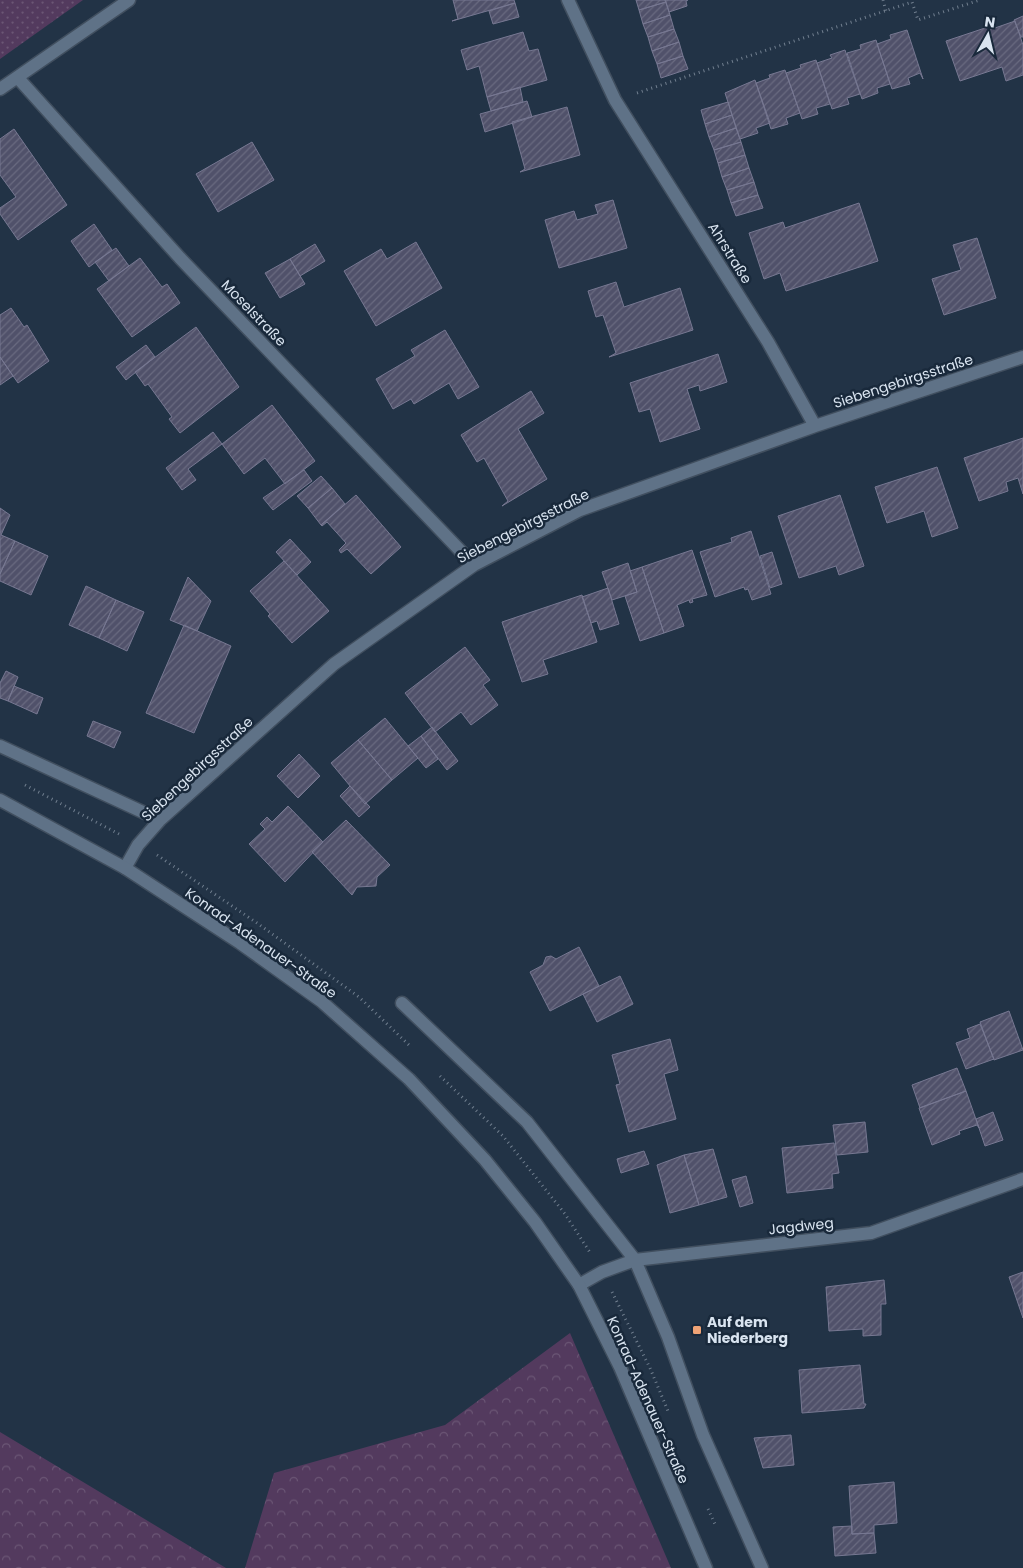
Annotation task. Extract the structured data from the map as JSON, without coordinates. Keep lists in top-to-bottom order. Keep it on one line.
{"streets":{"street":["Ahrstraße","Moselstraße","Siebengebirgsstraße","Konrad-Adenauer-Straße","Jagdweg"]},"crossings":[["Ahrstraße","Siebengebirgsstraße"],["Moselstraße","Siebengebirgsstraße"],["Siebengebirgsstraße","Konrad-Adenauer-Straße"],["Konrad-Adenauer-Straße","Jagdweg"]],"places":{"transit":["Auf dem Niederberg"]},"north":"top"}
